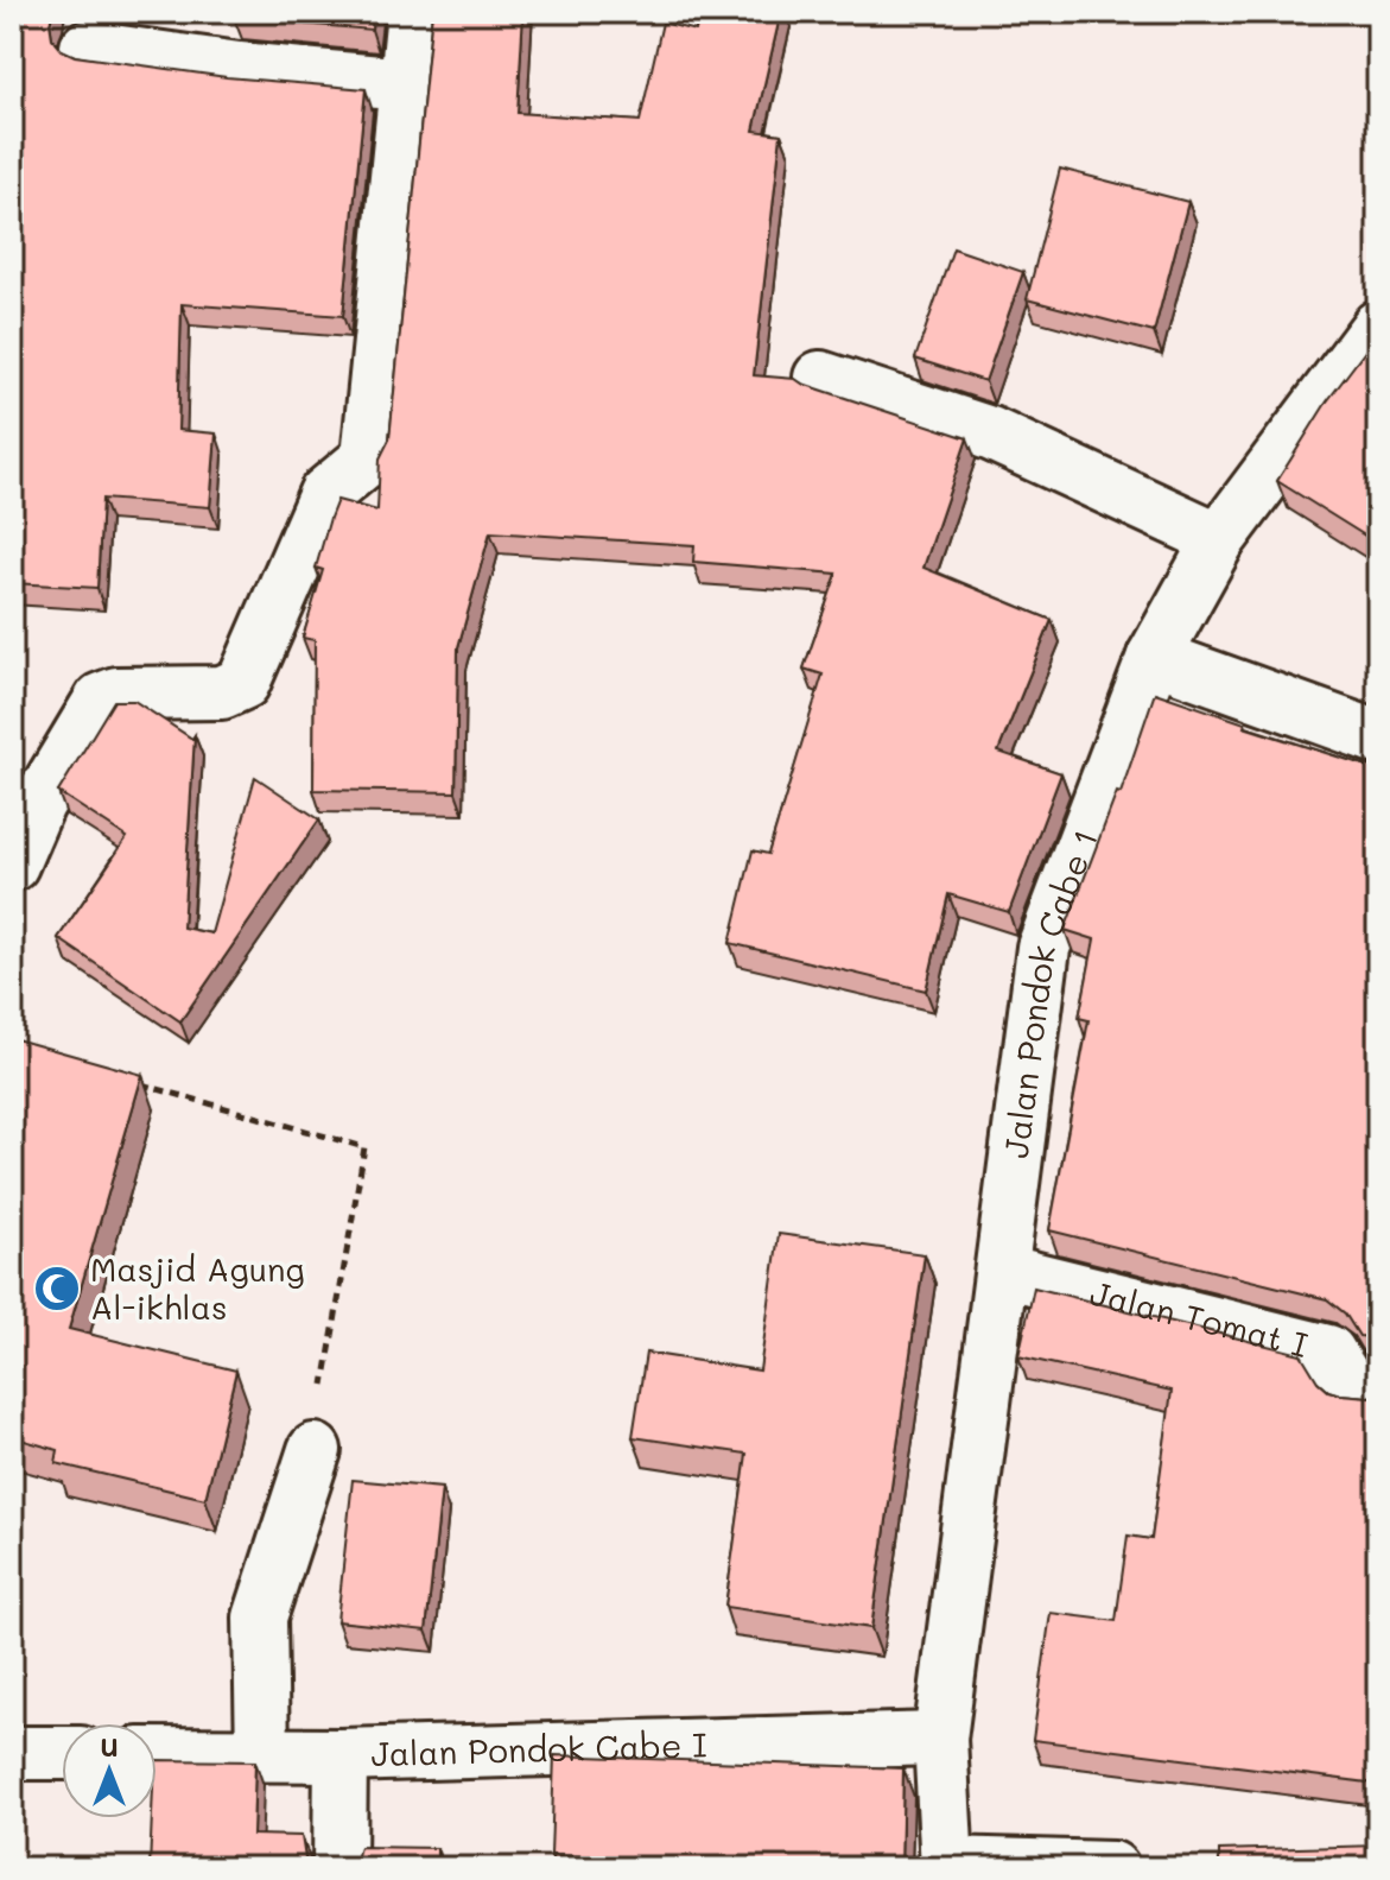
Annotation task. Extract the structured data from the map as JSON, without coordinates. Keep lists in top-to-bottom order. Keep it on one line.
{"streets":{"street":["Jalan Pondok Cabe 1","Jalan Tomat I","Jalan Pondok Cabe I"]},"crossings":[["Jalan Pondok Cabe 1","Jalan Tomat I"],["Jalan Pondok Cabe 1","Jalan Pondok Cabe I"]],"places":{"mosque":["Masjid Agung Al-ikhlas"]},"north":"top"}
